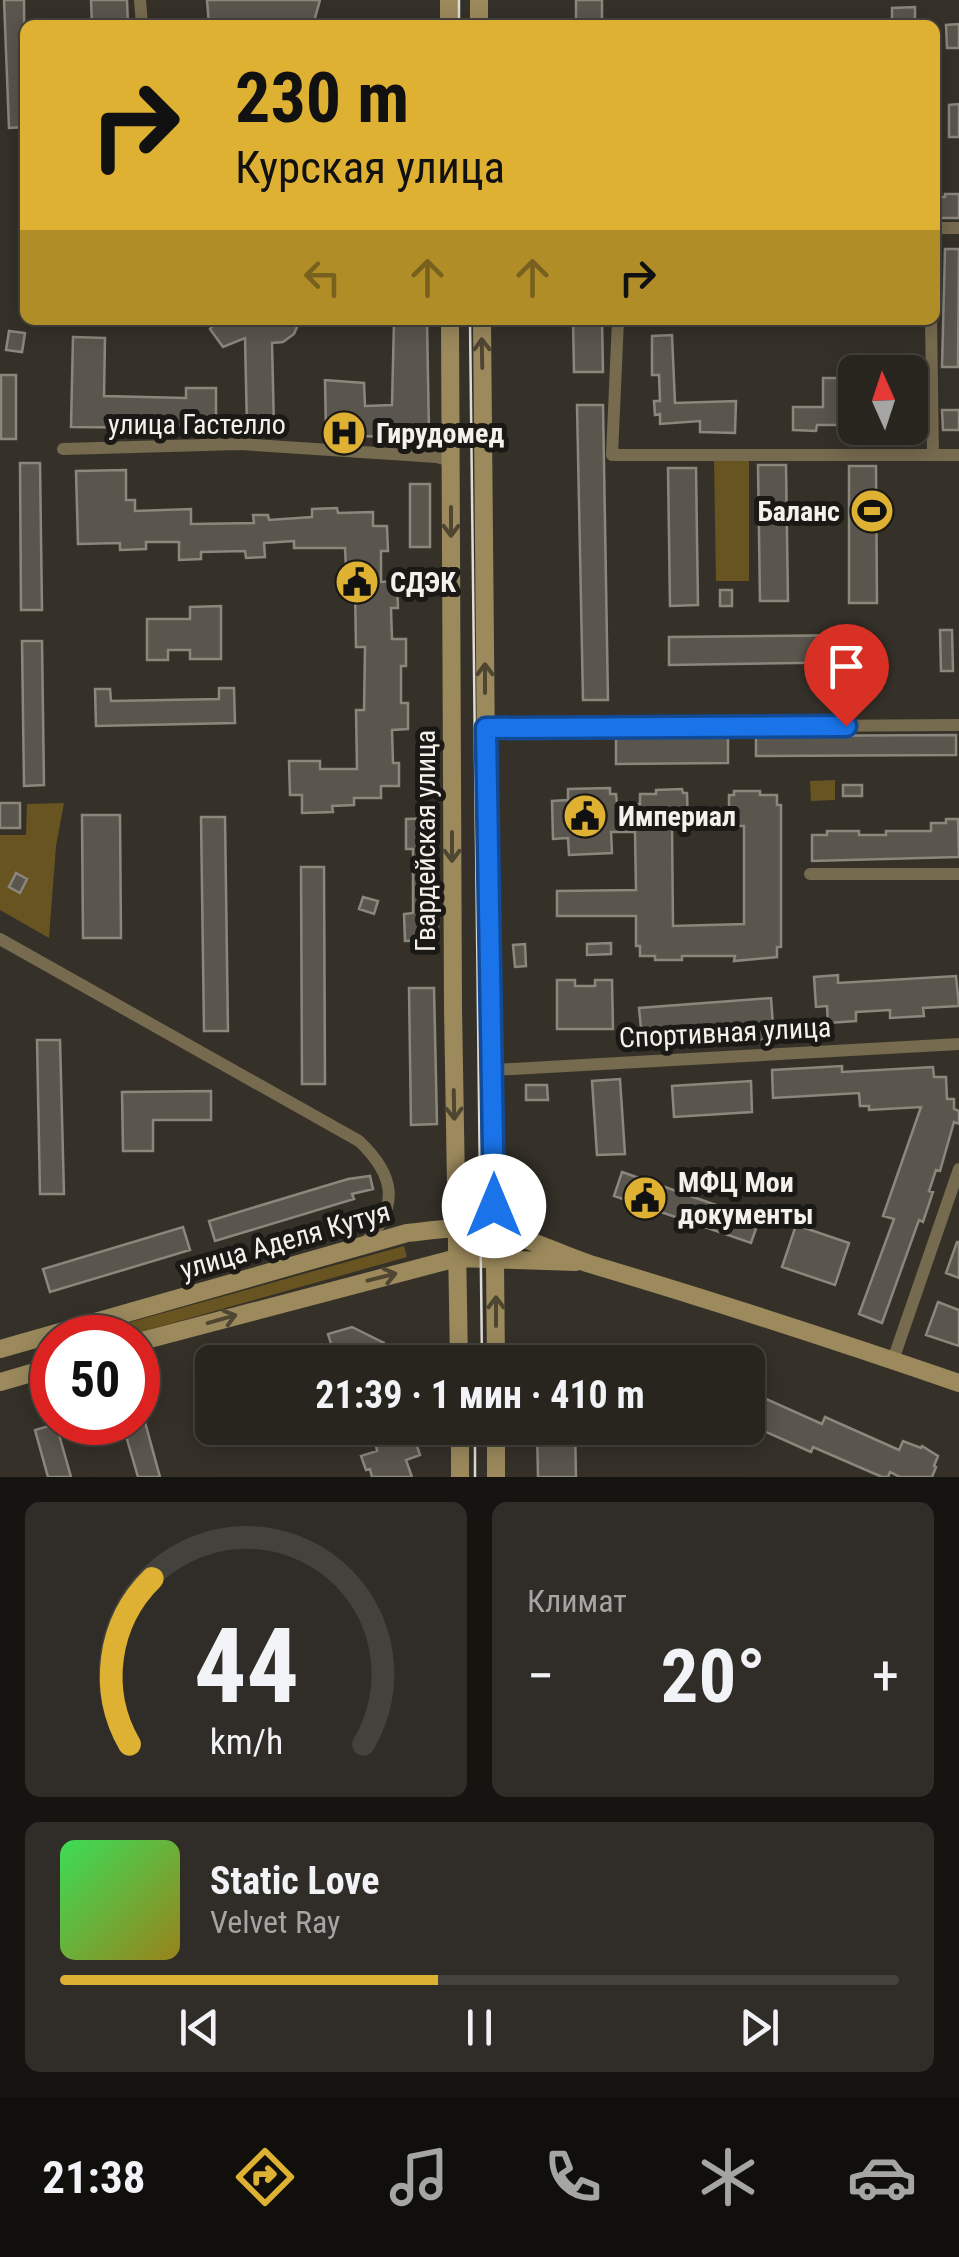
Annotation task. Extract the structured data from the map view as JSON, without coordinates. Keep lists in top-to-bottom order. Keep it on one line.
{"streets":{"main road":["Гвардейская улица","улица Аделя Кутуя"],"street":["улица Гастелло","Спортивная улица"]},"crossings":[["улица Гастелло","Гвардейская улица"],["Гвардейская улица","улица Аделя Кутуя"]],"places":{"hospital":["Гирудомед"],"sports":["Баланс"],"public building":["СДЭК","Империал","МФЦ Мои документы"]},"north":"top","page":{"turn":["230 m","Курская улица"],"limit":"50","trip":"21:39 · 1 мин · 410 m","tile":"Климат","heat":["−","20°","+"],"song":["Static Love","Velvet Ray"],"tabs":"21:38","gauge":["44","km/h"]}}
